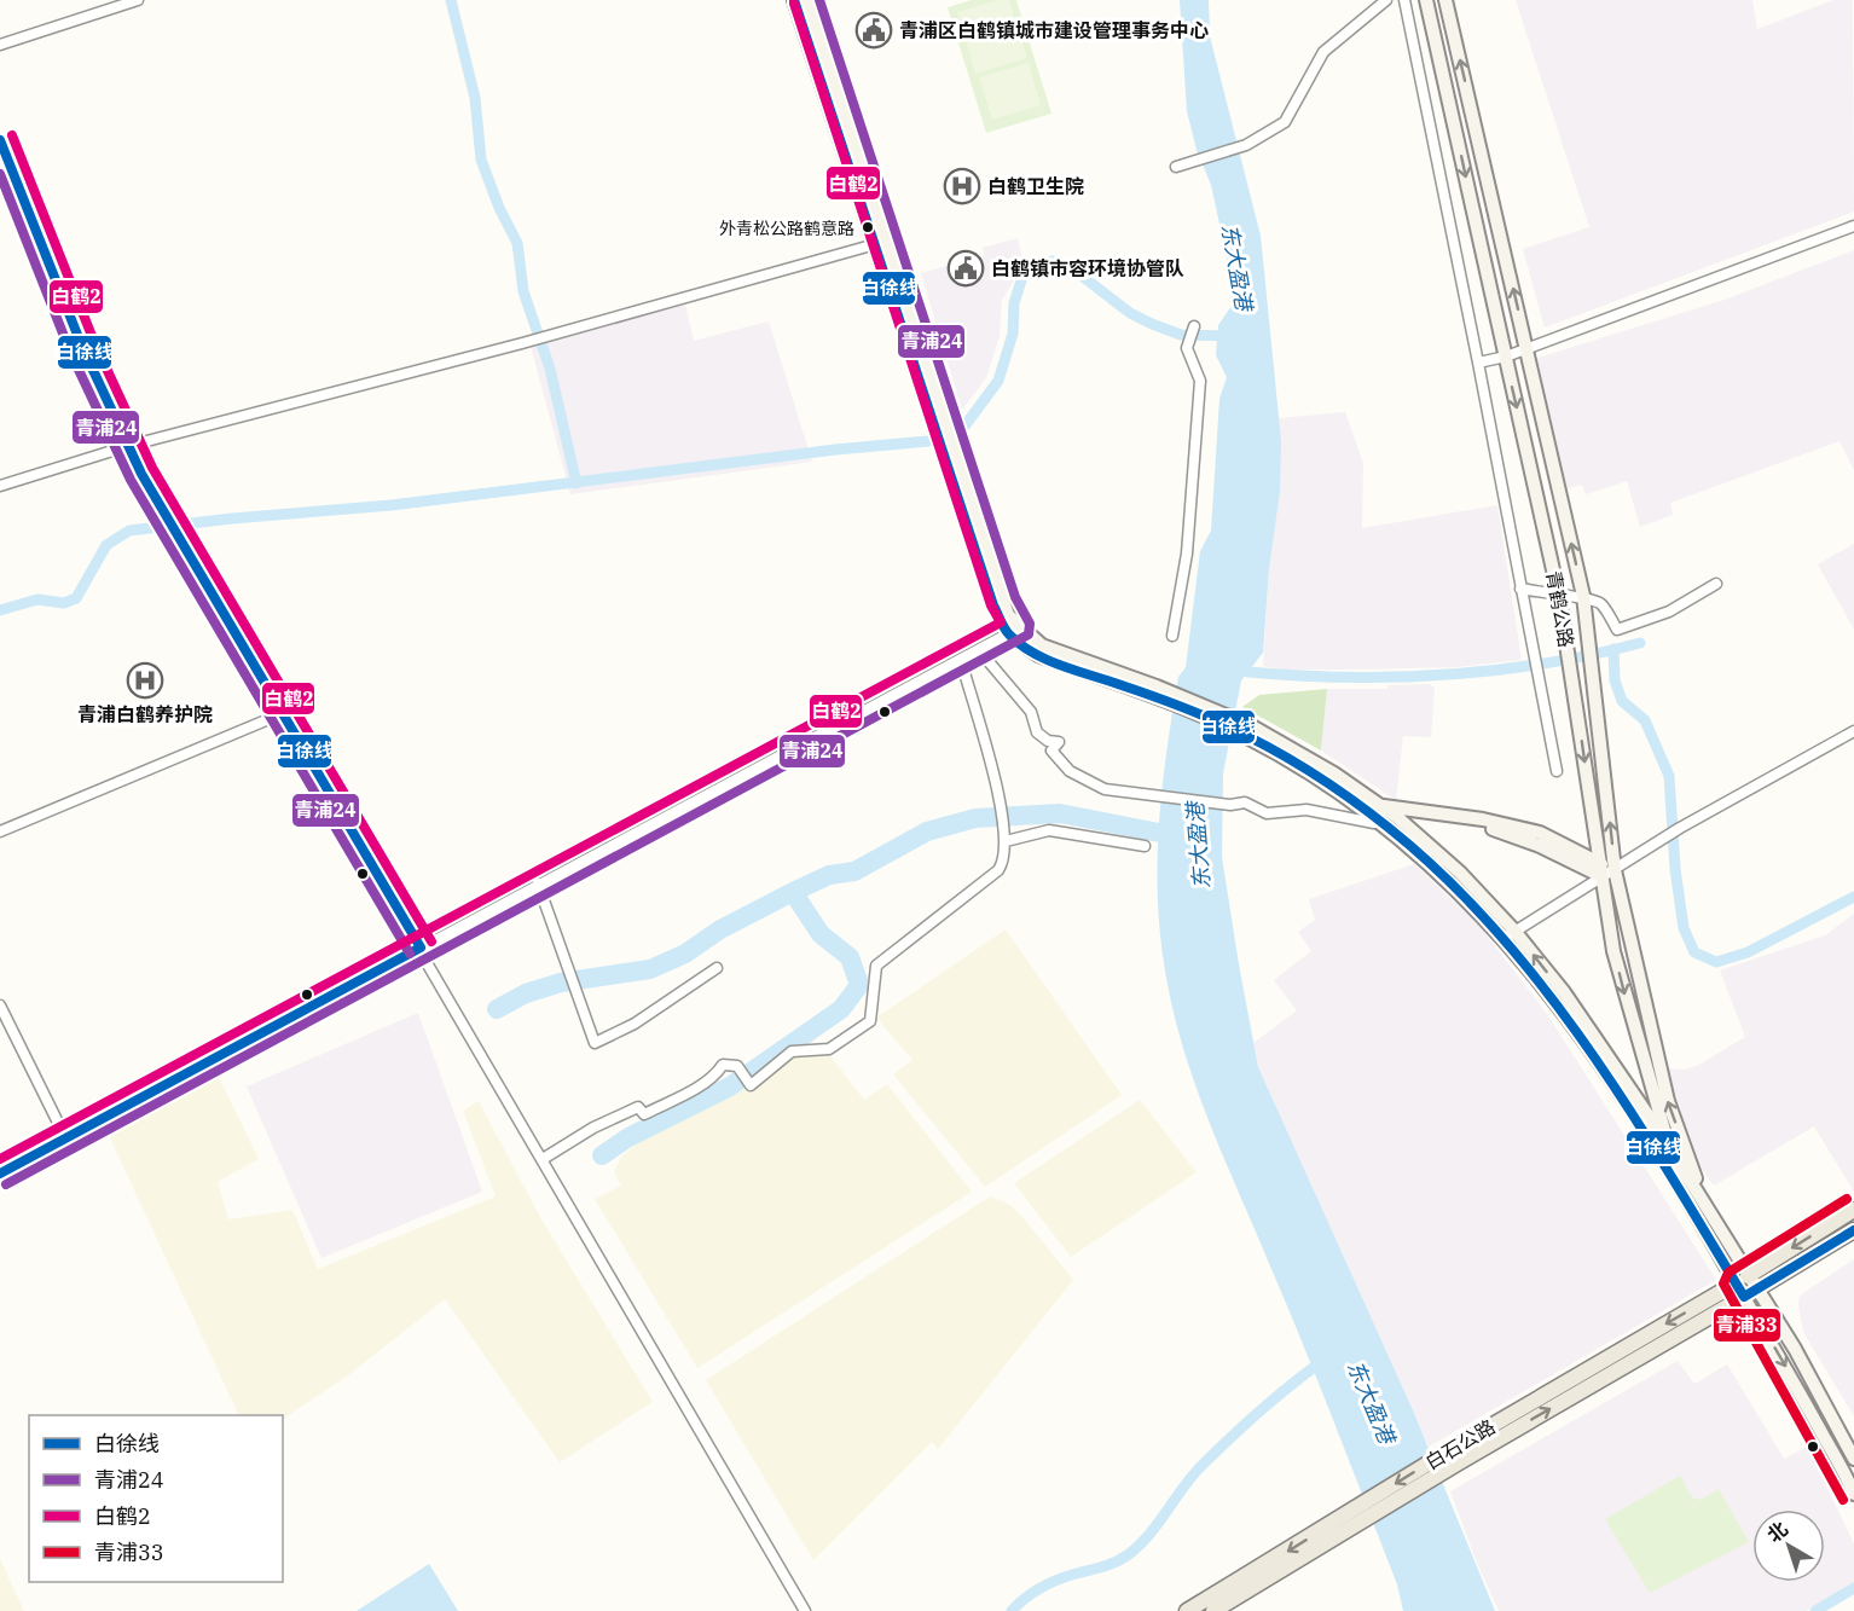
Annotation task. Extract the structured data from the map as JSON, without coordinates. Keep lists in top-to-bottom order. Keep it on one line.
{"streets":{"main road":["青鹤公路","白石公路"]},"water":["东大盈港"],"places":{"public building":["青浦区白鹤镇城市建设管理事务中心","白鹤镇市容环境协管队"],"hospital":["白鹤卫生院","青浦白鹤养护院"],"other":["外青松公路鹤意路"]},"lines":["transit line 白徐线","transit line 青浦24","transit line 白鹤2","transit line 青浦33"],"legend":["白徐线","青浦24","白鹤2","青浦33"],"north":"top left"}
